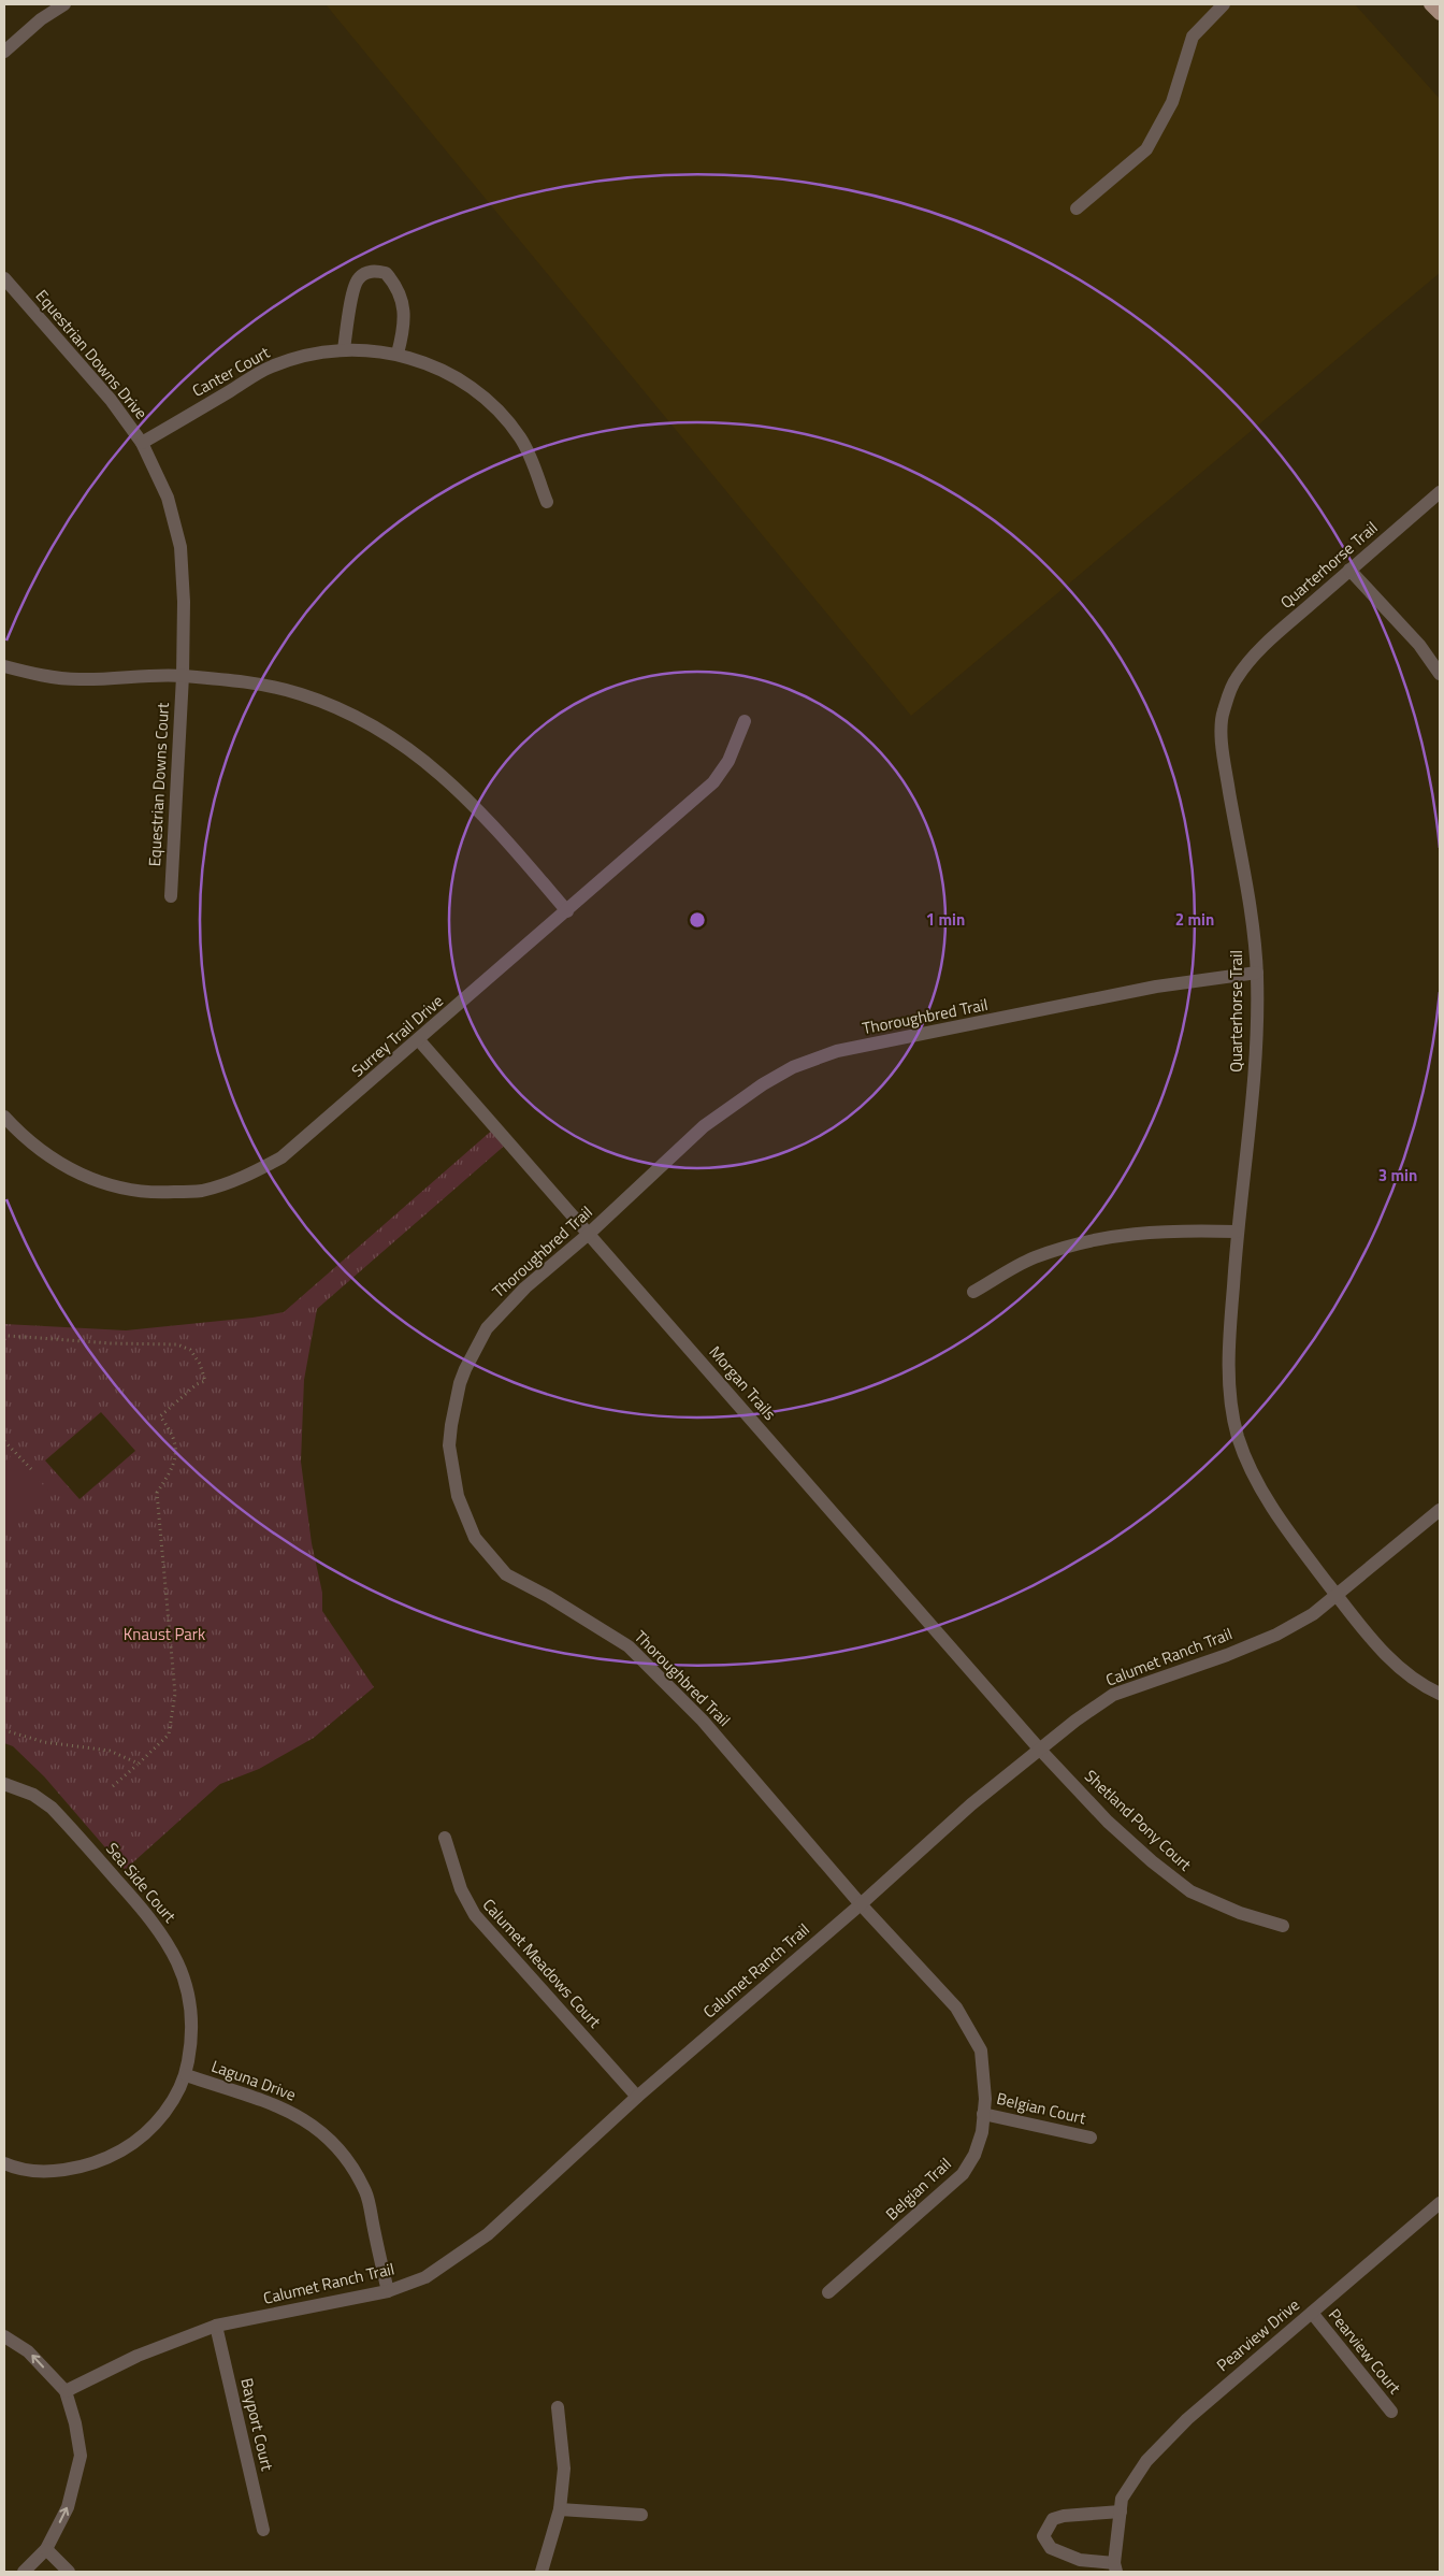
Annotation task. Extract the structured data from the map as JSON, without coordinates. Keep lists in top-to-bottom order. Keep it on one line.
{"streets":{"street":["Equestrian Downs Drive","Canter Court","Quarterhorse Trail","Equestrian Downs Court","Thoroughbred Trail","Surrey Trail Drive","Morgan Trails","Calumet Ranch Trail","Shetland Pony Court","Sea Side Court","Calumet Meadows Court","Laguna Drive","Belgian Court","Belgian Trail","Pearview Drive","Pearview Court","Bayport Court"]},"crossings":[["Equestrian Downs Drive","Canter Court"],["Equestrian Downs Drive","Equestrian Downs Court"],["Quarterhorse Trail","Thoroughbred Trail"],["Quarterhorse Trail","Calumet Ranch Trail"],["Thoroughbred Trail","Morgan Trails"],["Thoroughbred Trail","Calumet Ranch Trail"],["Thoroughbred Trail","Belgian Trail"],["Surrey Trail Drive","Morgan Trails"],["Morgan Trails","Calumet Ranch Trail"],["Morgan Trails","Shetland Pony Court"],["Calumet Ranch Trail","Shetland Pony Court"],["Calumet Ranch Trail","Calumet Meadows Court"],["Calumet Ranch Trail","Laguna Drive"],["Calumet Ranch Trail","Belgian Trail"],["Calumet Ranch Trail","Bayport Court"],["Sea Side Court","Laguna Drive"],["Belgian Court","Belgian Trail"],["Pearview Drive","Pearview Court"]],"parks":["Knaust Park"],"rings":["1 min","2 min","3 min"]}
